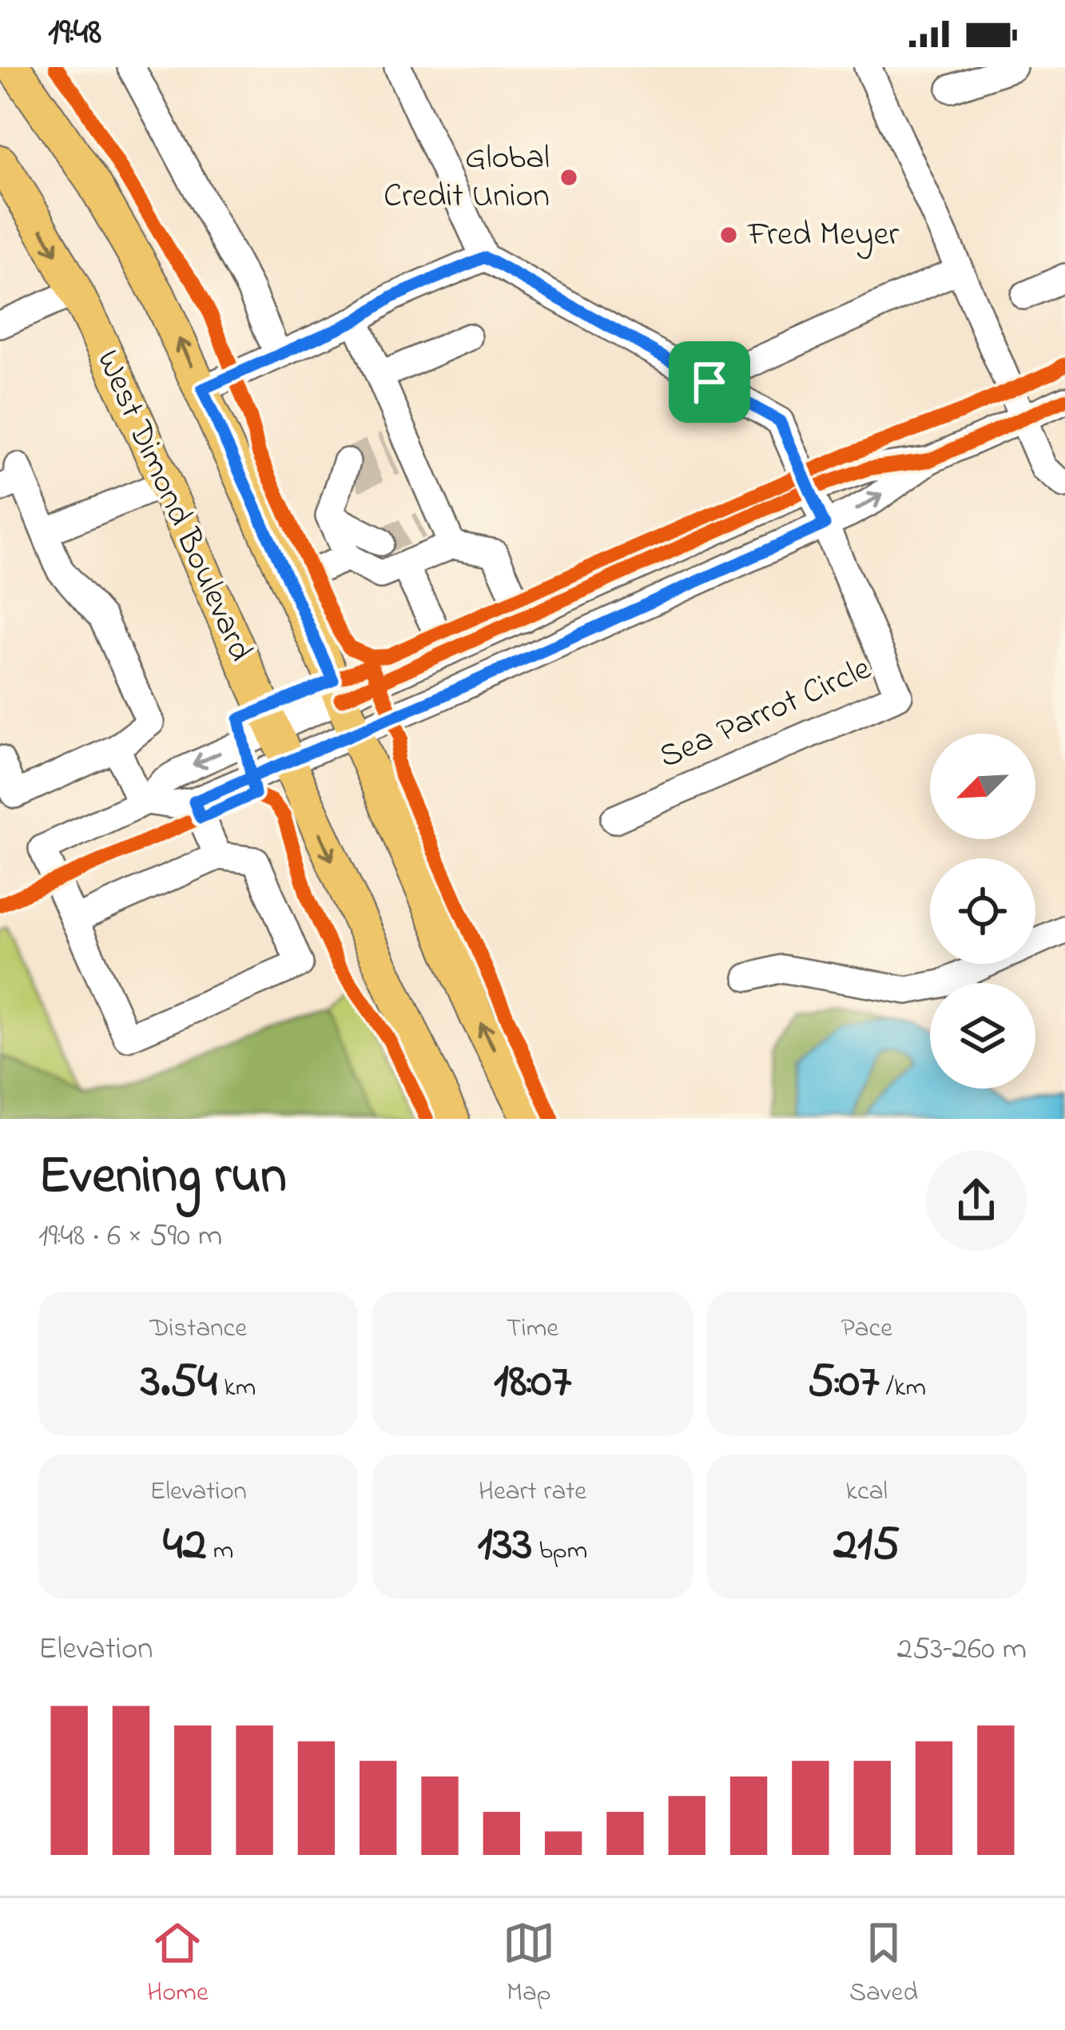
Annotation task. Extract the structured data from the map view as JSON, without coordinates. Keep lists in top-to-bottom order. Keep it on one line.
{"streets":{"main road":["West Dimond Boulevard"],"street":["Sea Parrot Circle"]},"places":["Global Credit Union","Fred Meyer"],"north":"bottom left","page":{"status":"19:48","heading":["Evening run","19:48 · 6 × 590 m"],"stats":[["Distance","3.54 km"],["Time","18:07"],["Pace","5:07 /km"],["Elevation","42 m"],["Heart rate","133 bpm"],["kcal","215"]],"chart":["Elevation","253–260 m"],"tabs":["Home","Map","Saved"]}}
